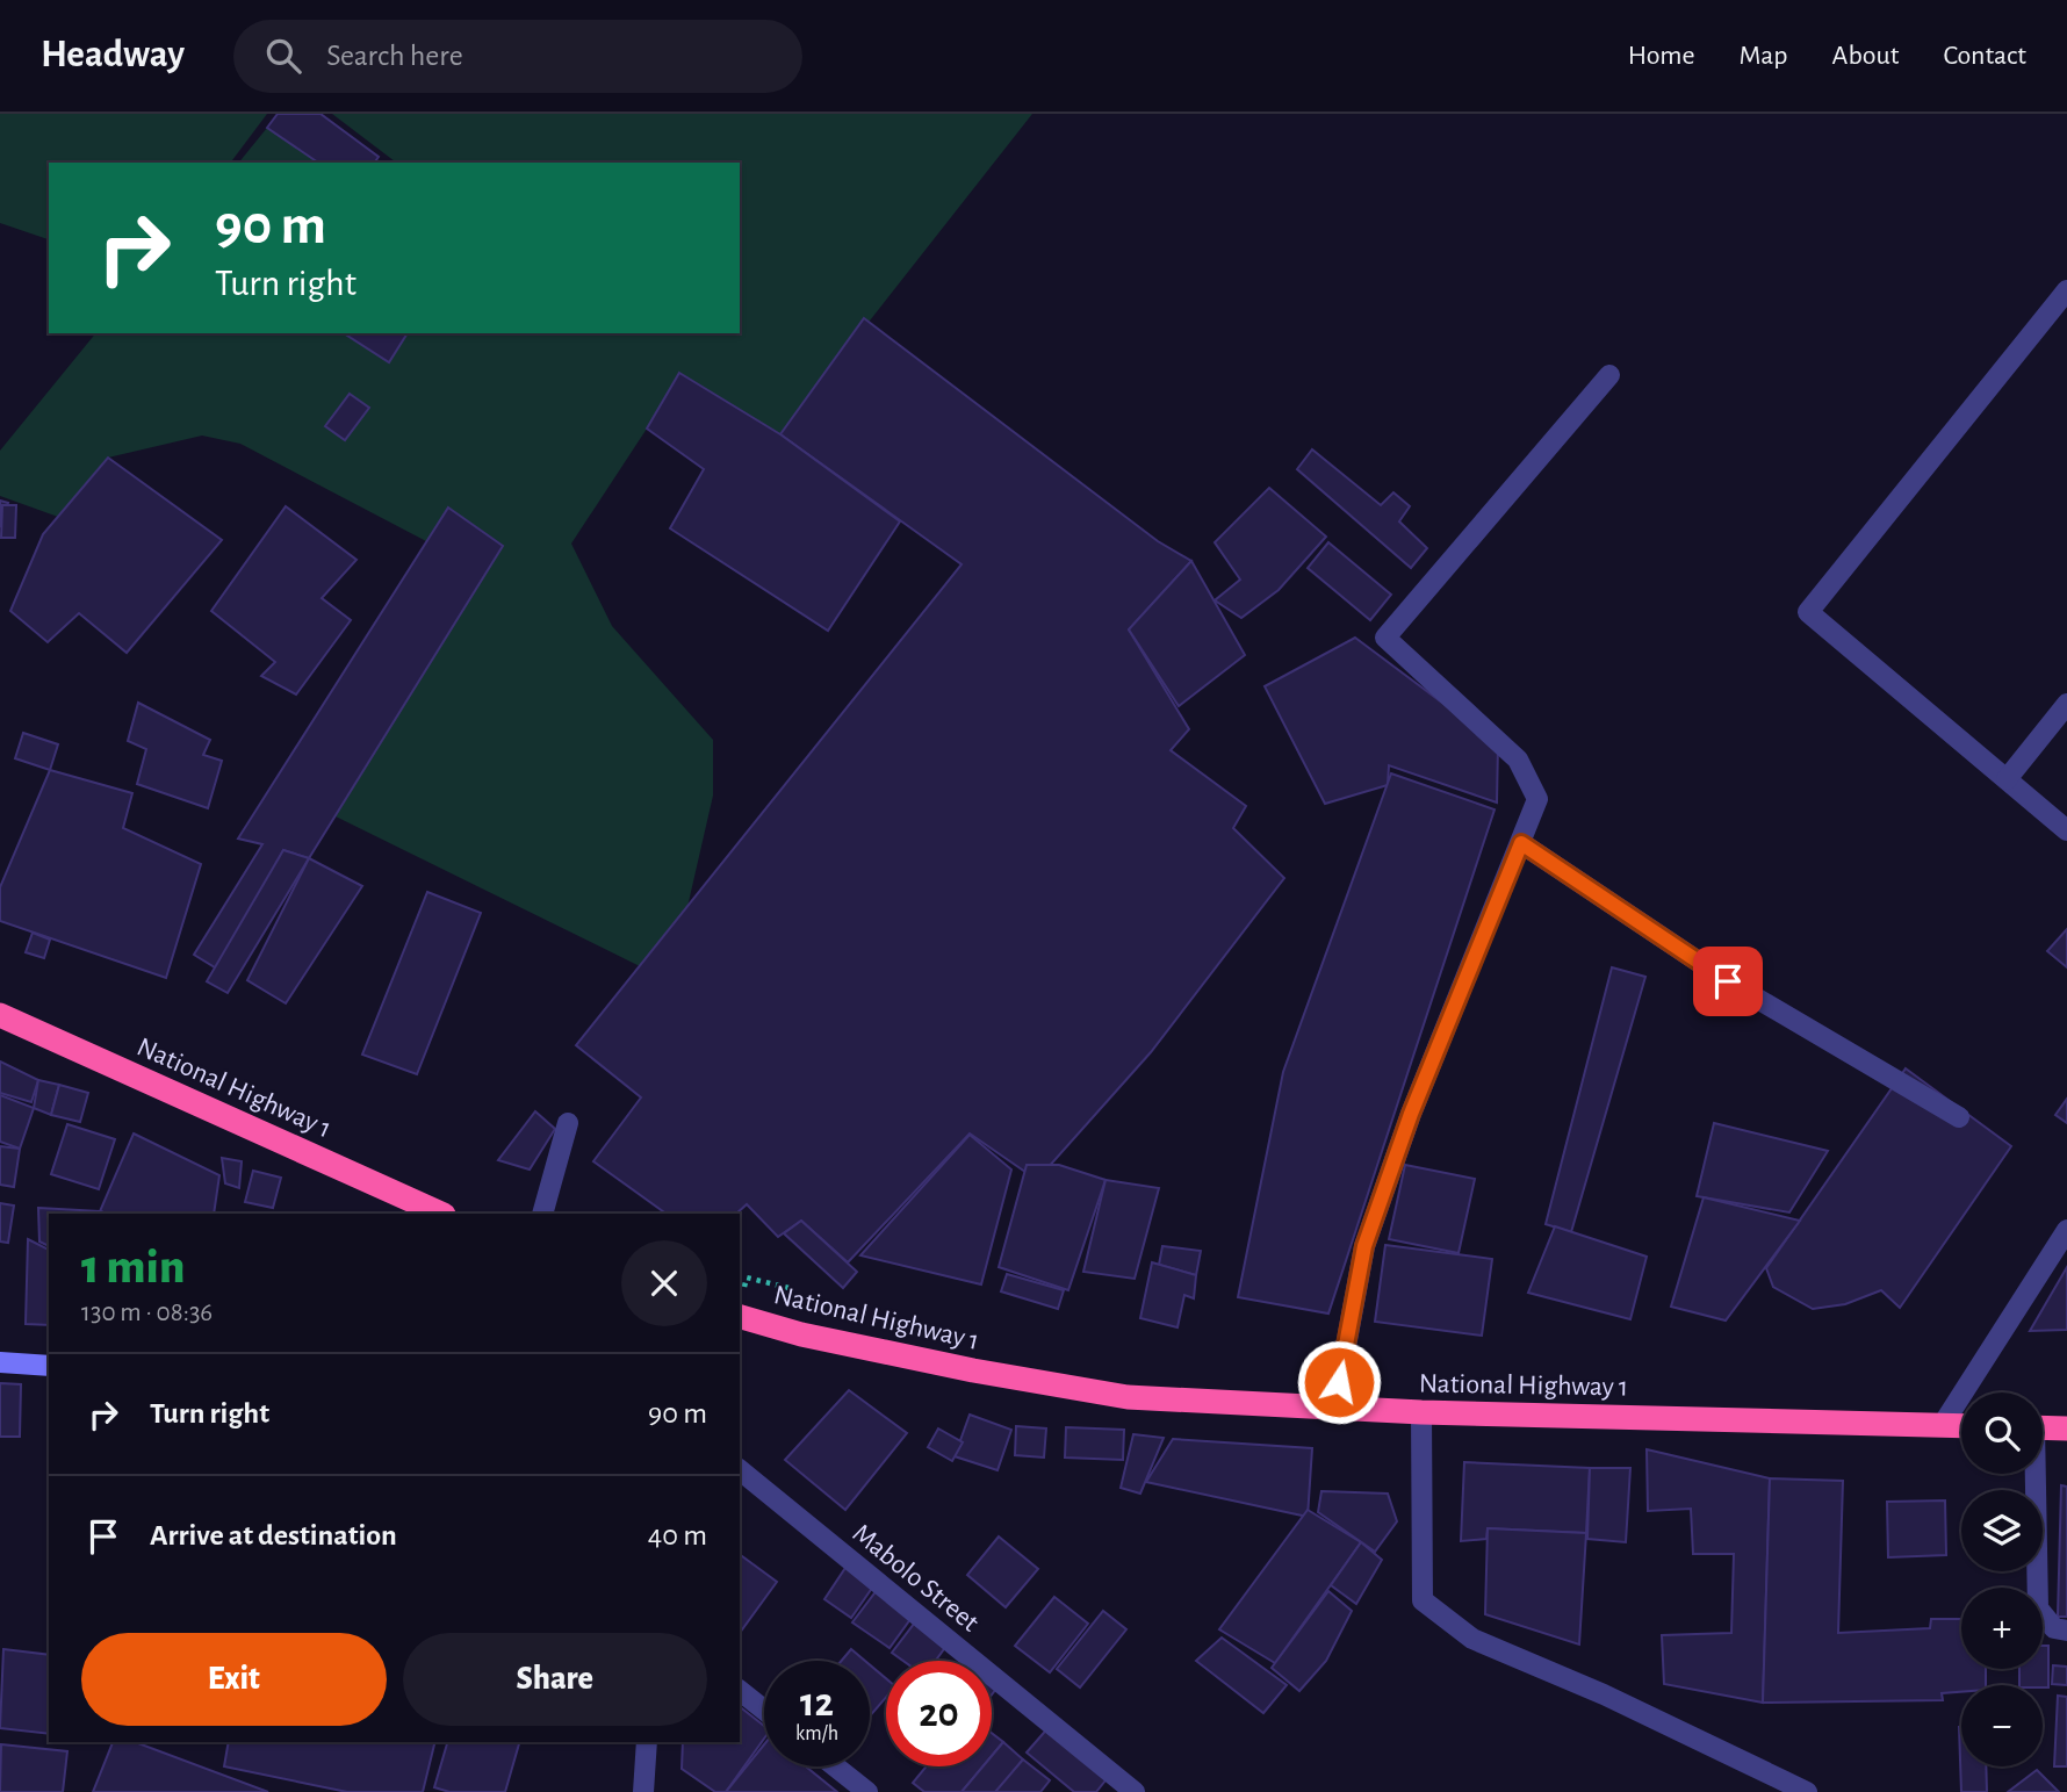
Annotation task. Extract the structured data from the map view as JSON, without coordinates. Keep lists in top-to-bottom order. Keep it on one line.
{"streets":{"highway":["National Highway 1"],"street":["Mabolo Street"]},"page":{"header":"Headway","search":"Search here","nav":["Home","Map","About","Contact"],"turn":["90 m","Turn right"],"heading":["1 min","130 m · 08:36"],"list":[{"name":"Turn right","value":"90 m"},{"name":"Arrive at destination","value":"40 m"}],"map_buttons":["+","−"],"buttons":["Exit","Share"],"speed":"12 km/h","limit":"20"}}
